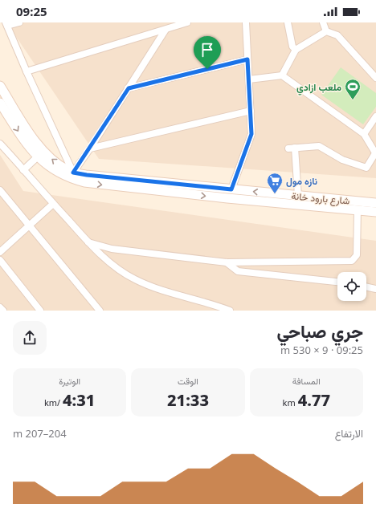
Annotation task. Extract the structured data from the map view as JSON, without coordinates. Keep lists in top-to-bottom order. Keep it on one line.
{"streets":{"main road":["شارع بارود خانة"]},"places":{"sports":["ملعب ازادي"],"supermarket":["نازه مول"]},"page":{"status":"09:25","heading":["جري صباحي","09:25 · 9 × 530 m"],"stats":[["المسافة","4.77 km"],["الوقت","21:33"],["الوتيرة","4:31 /km"]],"chart":["الارتفاع","204–207 m"]}}
